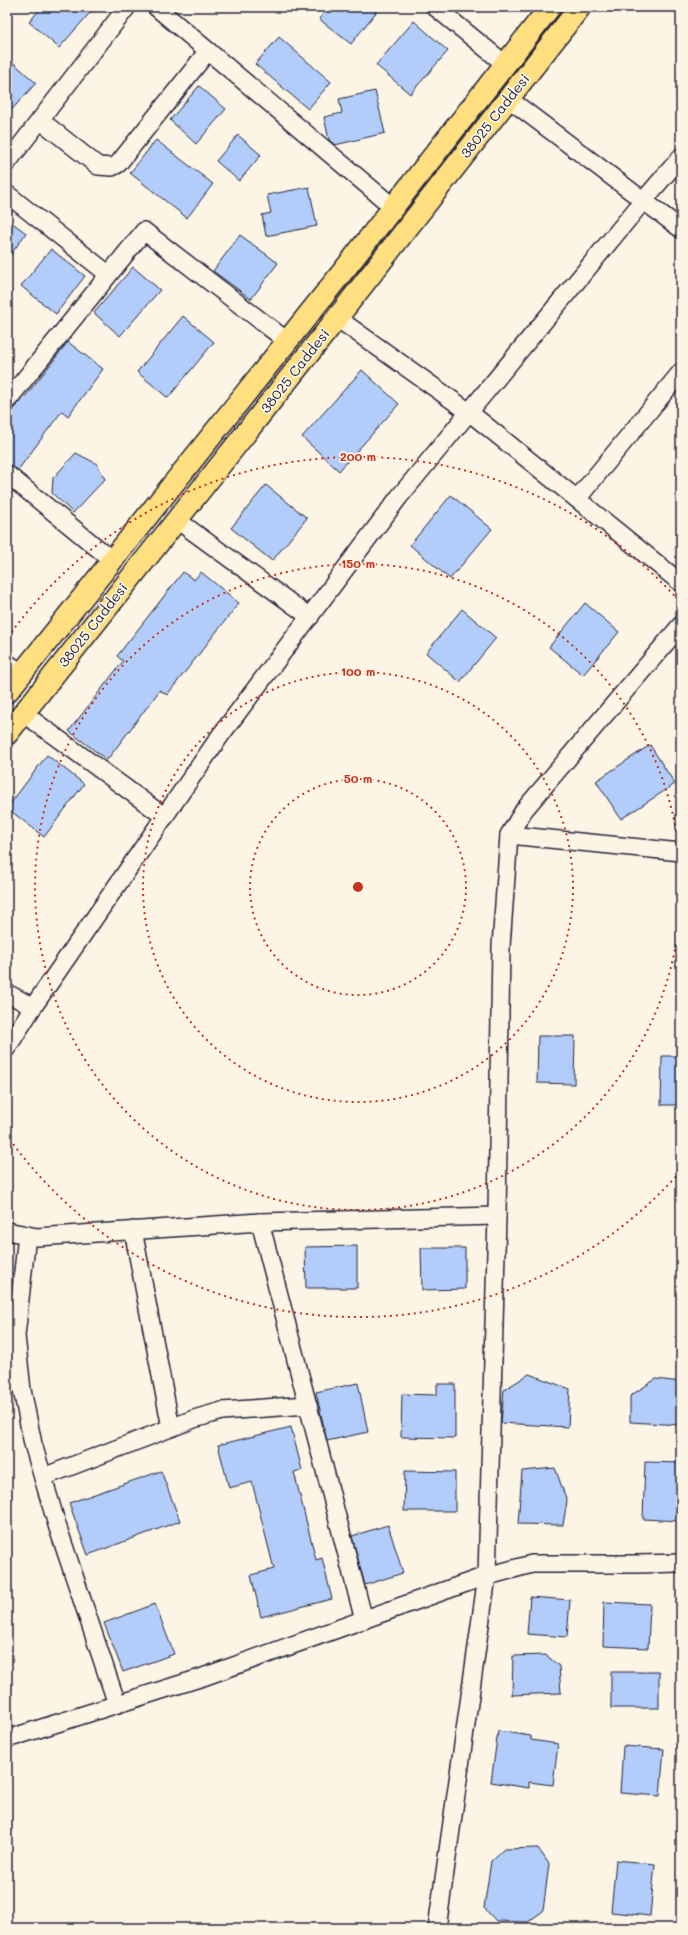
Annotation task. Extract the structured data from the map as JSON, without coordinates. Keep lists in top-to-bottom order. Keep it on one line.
{"streets":{"main road":["38025 Caddesi"]},"rings":["200 m","150 m","100 m","50 m"]}
